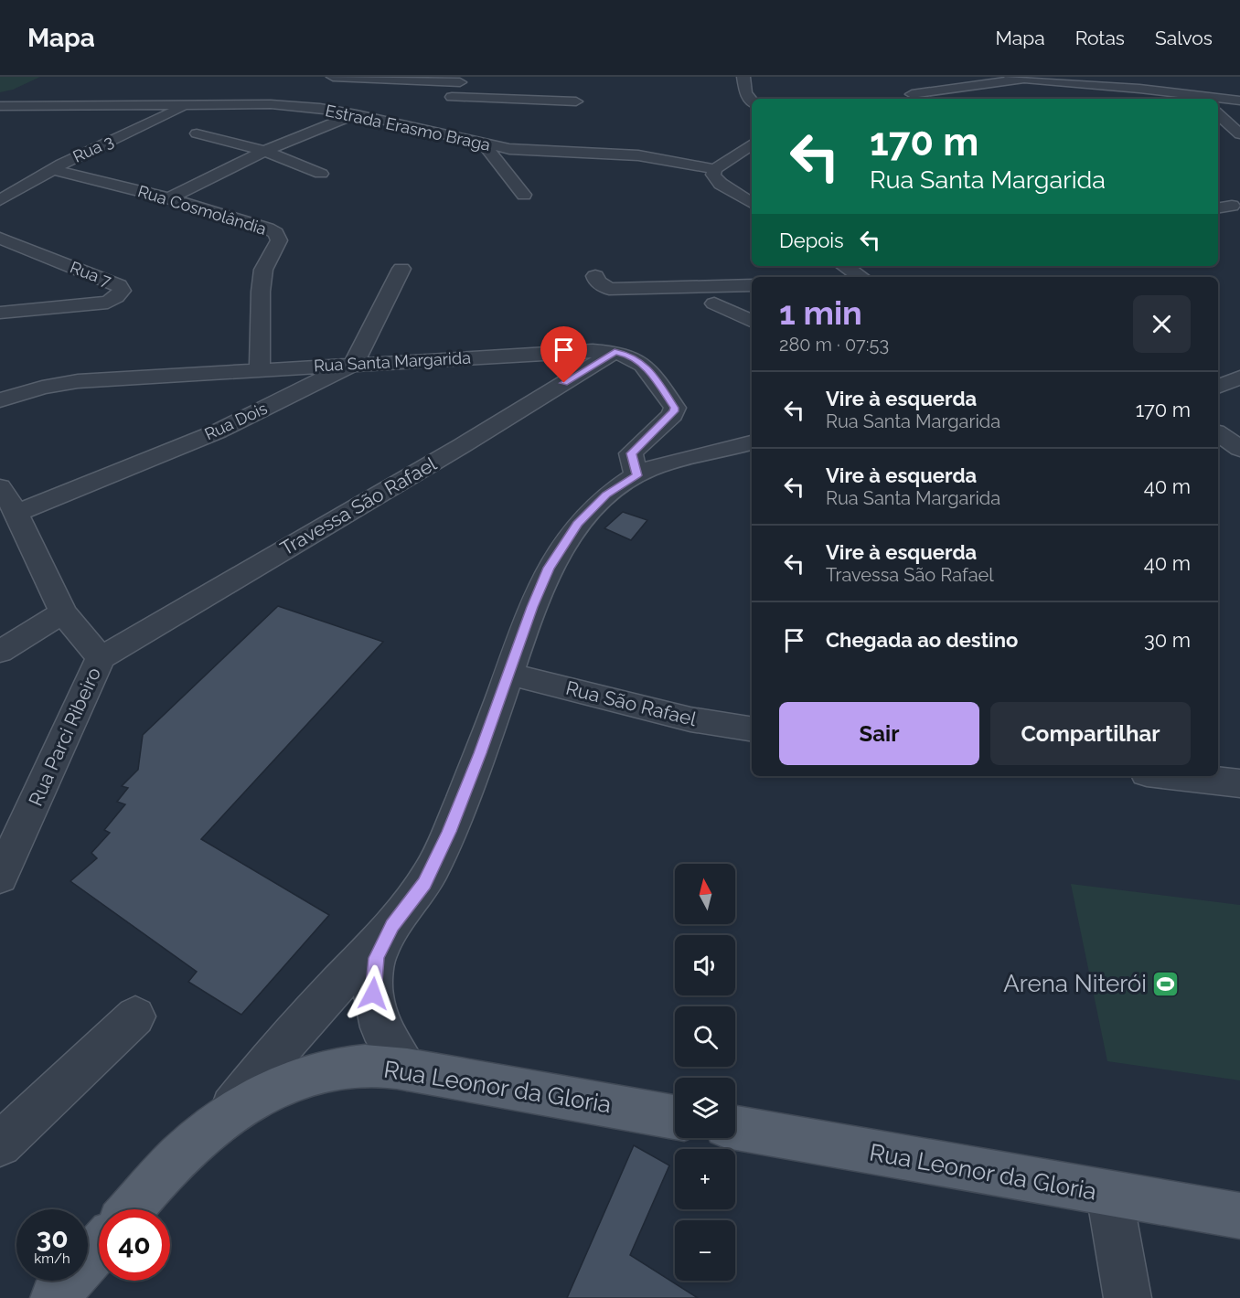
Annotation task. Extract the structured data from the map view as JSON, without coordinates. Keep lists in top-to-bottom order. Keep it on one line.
{"streets":{"main road":["Rua Leonor da Gloria"],"street":["Estrada Erasmo Braga","Rua 3","Rua Cosmolândia","Rua 7","Rua Santa Margarida","Rua Dois","Travessa São Rafael","Rua São Rafael","Rua Parci Ribeiro"]},"crossings":[["Estrada Erasmo Braga","Rua 3"],["Rua 3","Rua Cosmolândia"],["Rua Cosmolândia","Rua Santa Margarida"],["Rua Santa Margarida","Rua Dois"],["Rua Santa Margarida","Travessa São Rafael"],["Rua Dois","Rua Parci Ribeiro"],["Travessa São Rafael","Rua Parci Ribeiro"]],"places":{"sports":["Arena Niterói"]},"north":"top","page":{"header":"Mapa","nav":["Mapa","Rotas","Salvos"],"turn":["170 m","Rua Santa Margarida"],"then":"Depois","heading":["1 min","280 m · 07:53"],"list":[{"name":"Vire à esquerda","note":"Rua Santa Margarida","value":"170 m"},{"name":"Vire à esquerda","note":"Rua Santa Margarida","value":"40 m"},{"name":"Vire à esquerda","note":"Travessa São Rafael","value":"40 m"},{"name":"Chegada ao destino","value":"30 m"}],"buttons":["Sair","Compartilhar"],"map_buttons":["+","−"],"speed":"30 km/h","limit":"40"}}
